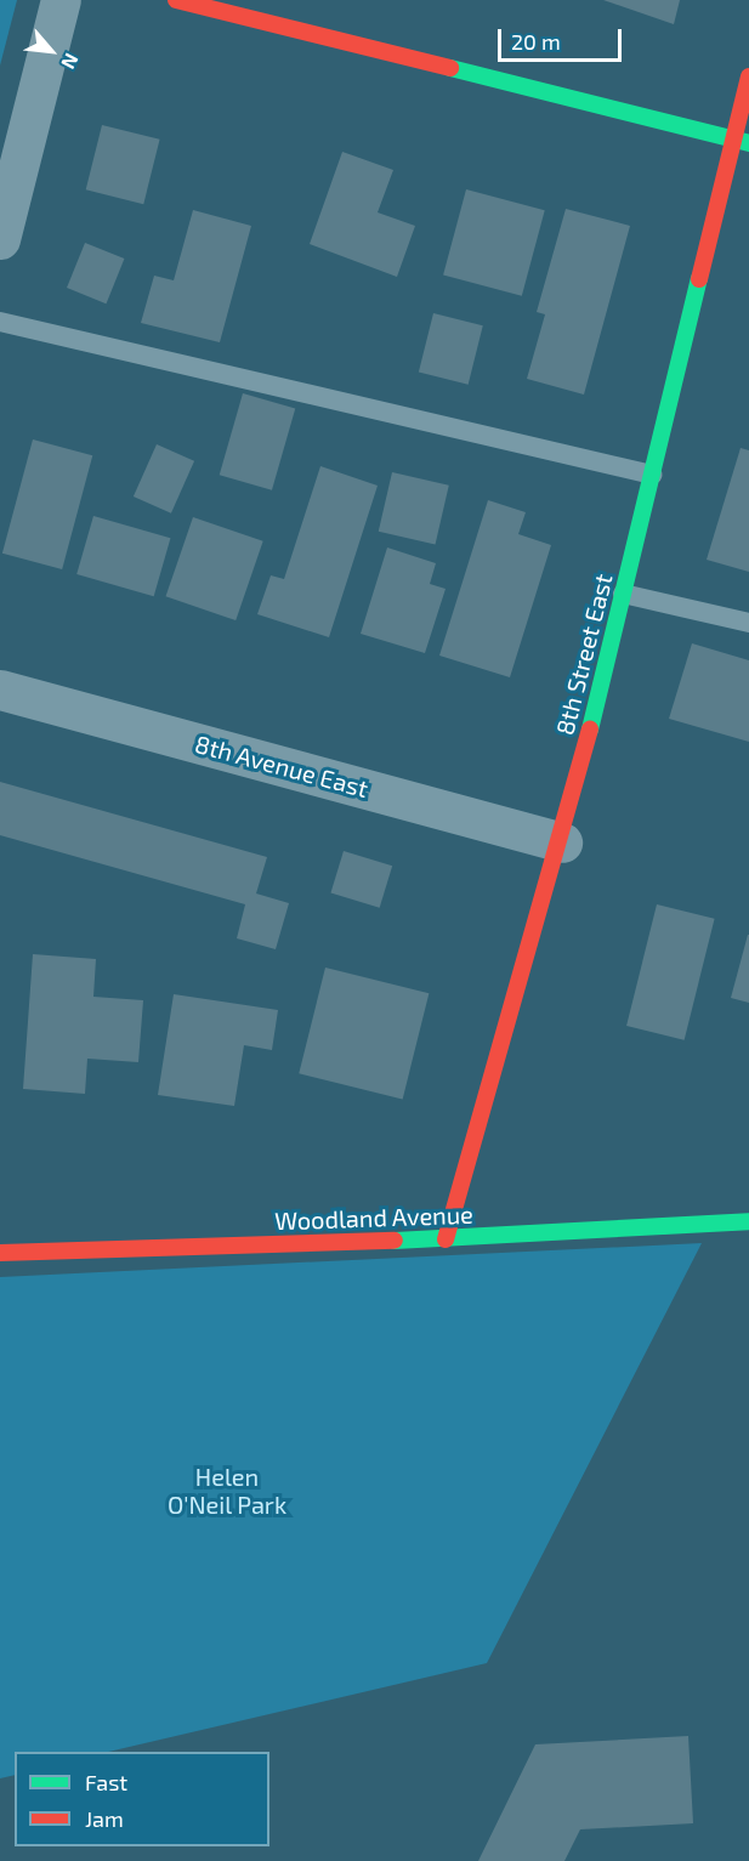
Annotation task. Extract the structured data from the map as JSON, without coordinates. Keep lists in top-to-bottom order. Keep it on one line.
{"streets":{"street":["8th Street East","8th Avenue East","Woodland Avenue"]},"crossings":[["8th Street East","8th Avenue East"],["8th Street East","Woodland Avenue"]],"parks":["Helen O'Neil Park"],"legend":["Fast","Jam"],"scale_bar":"20 m","north":"bottom right"}
